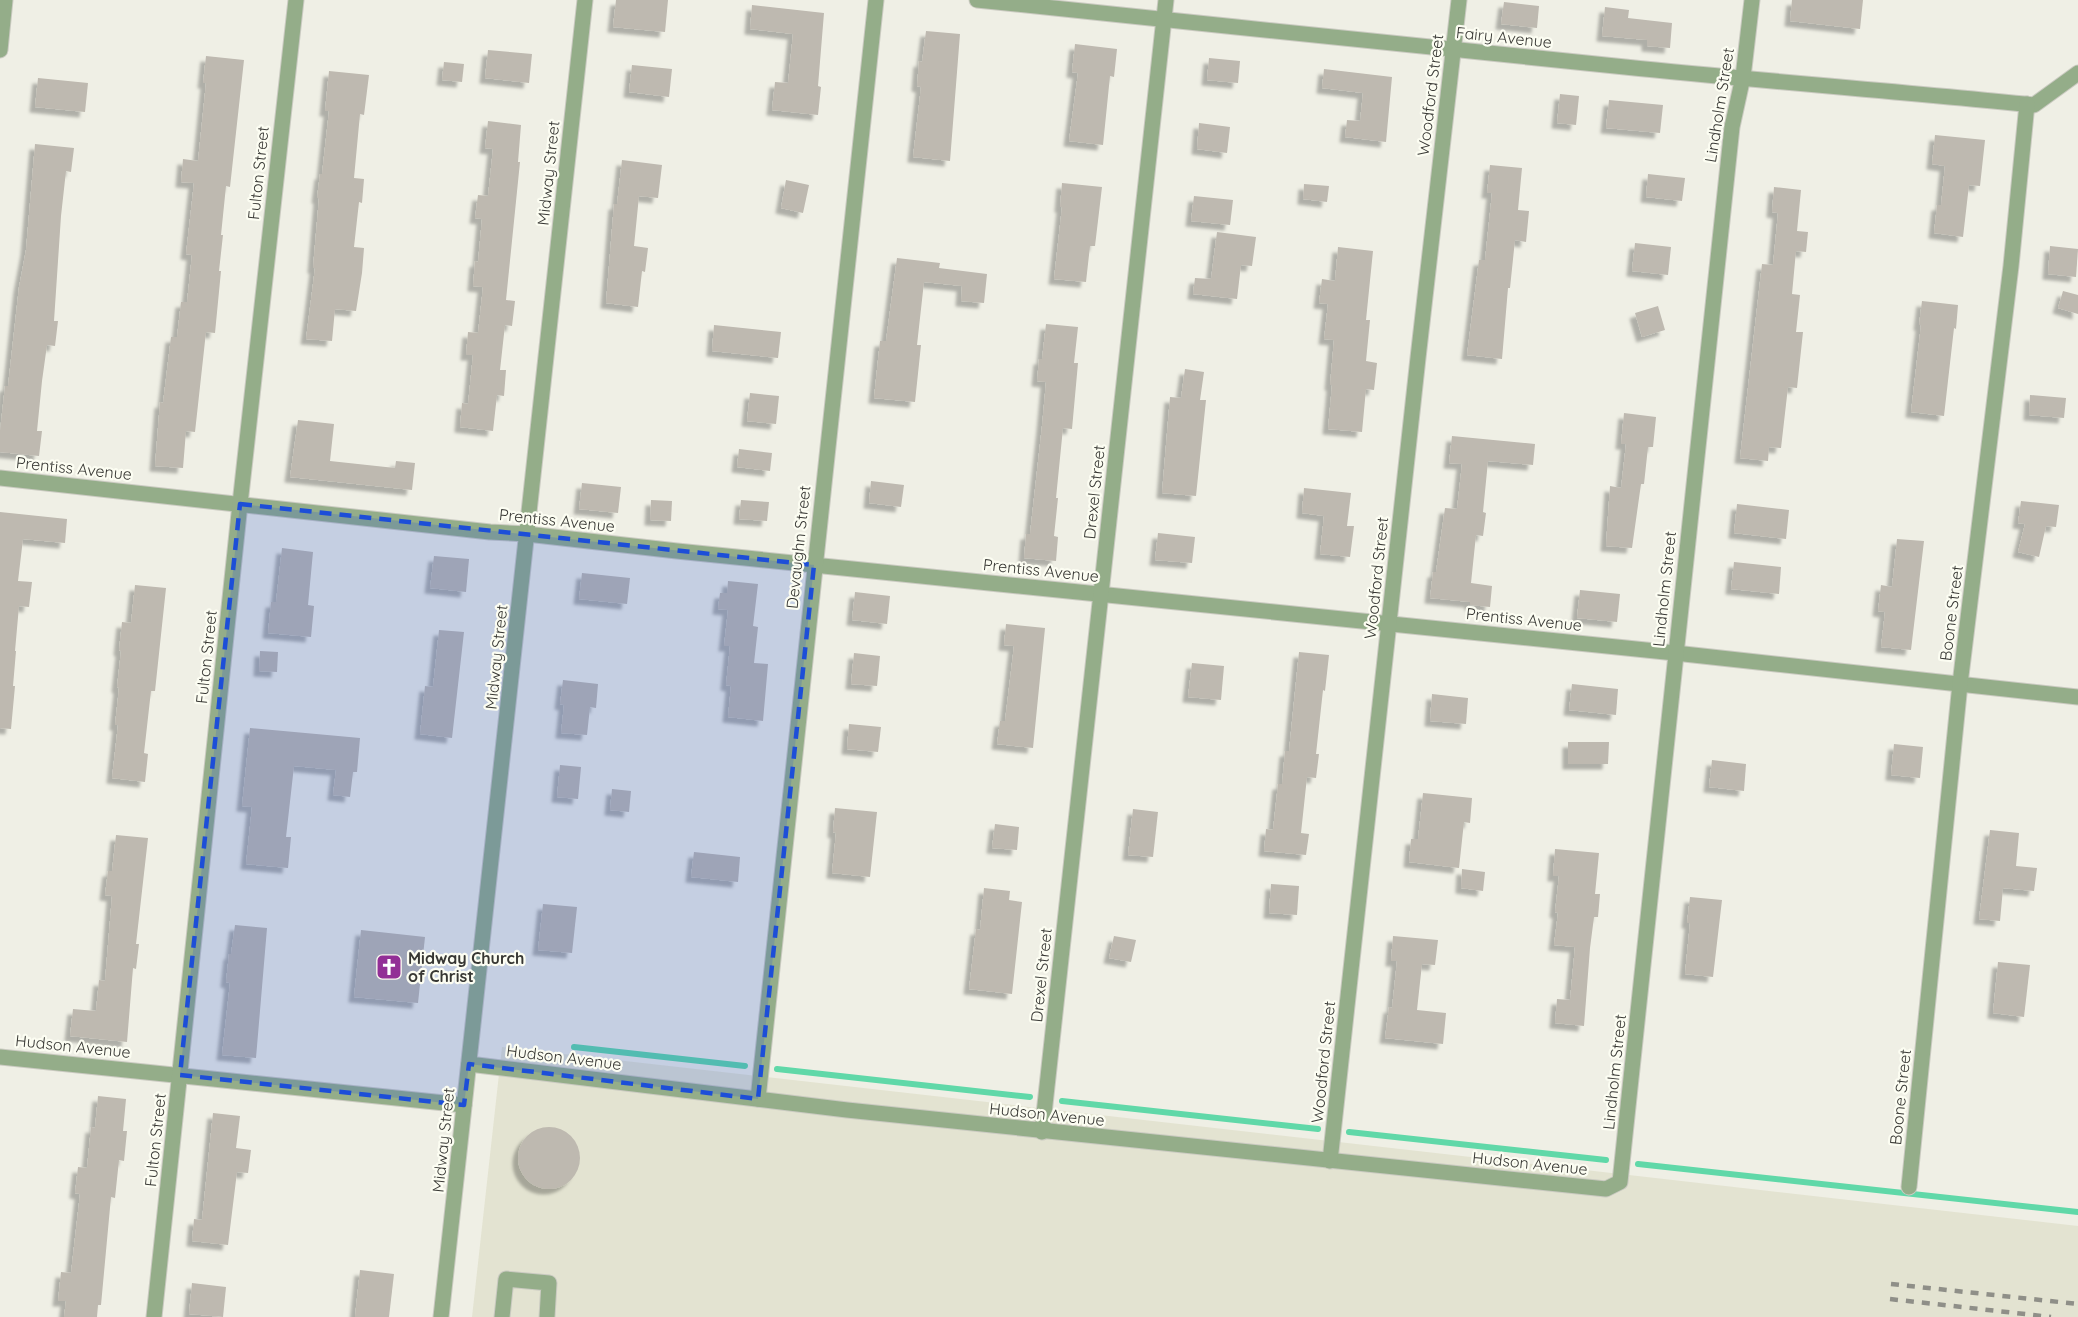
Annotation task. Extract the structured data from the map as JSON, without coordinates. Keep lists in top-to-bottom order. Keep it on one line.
{"streets":{"street":["Fairy Avenue","Woodford Street","Lindholm Street","Fulton Street","Midway Street","Prentiss Avenue","Drexel Street","Devaughn Street","Boone Street","Hudson Avenue"]},"crossings":[["Fairy Avenue","Woodford Street"],["Fairy Avenue","Lindholm Street"],["Fairy Avenue","Drexel Street"],["Fairy Avenue","Boone Street"],["Woodford Street","Prentiss Avenue"],["Woodford Street","Hudson Avenue"],["Lindholm Street","Prentiss Avenue"],["Lindholm Street","Hudson Avenue"],["Fulton Street","Prentiss Avenue"],["Fulton Street","Hudson Avenue"],["Midway Street","Prentiss Avenue"],["Midway Street","Hudson Avenue"],["Prentiss Avenue","Drexel Street"],["Prentiss Avenue","Devaughn Street"],["Prentiss Avenue","Boone Street"],["Drexel Street","Hudson Avenue"],["Devaughn Street","Hudson Avenue"]],"places":{"church":["Midway Church of Christ"]}}
